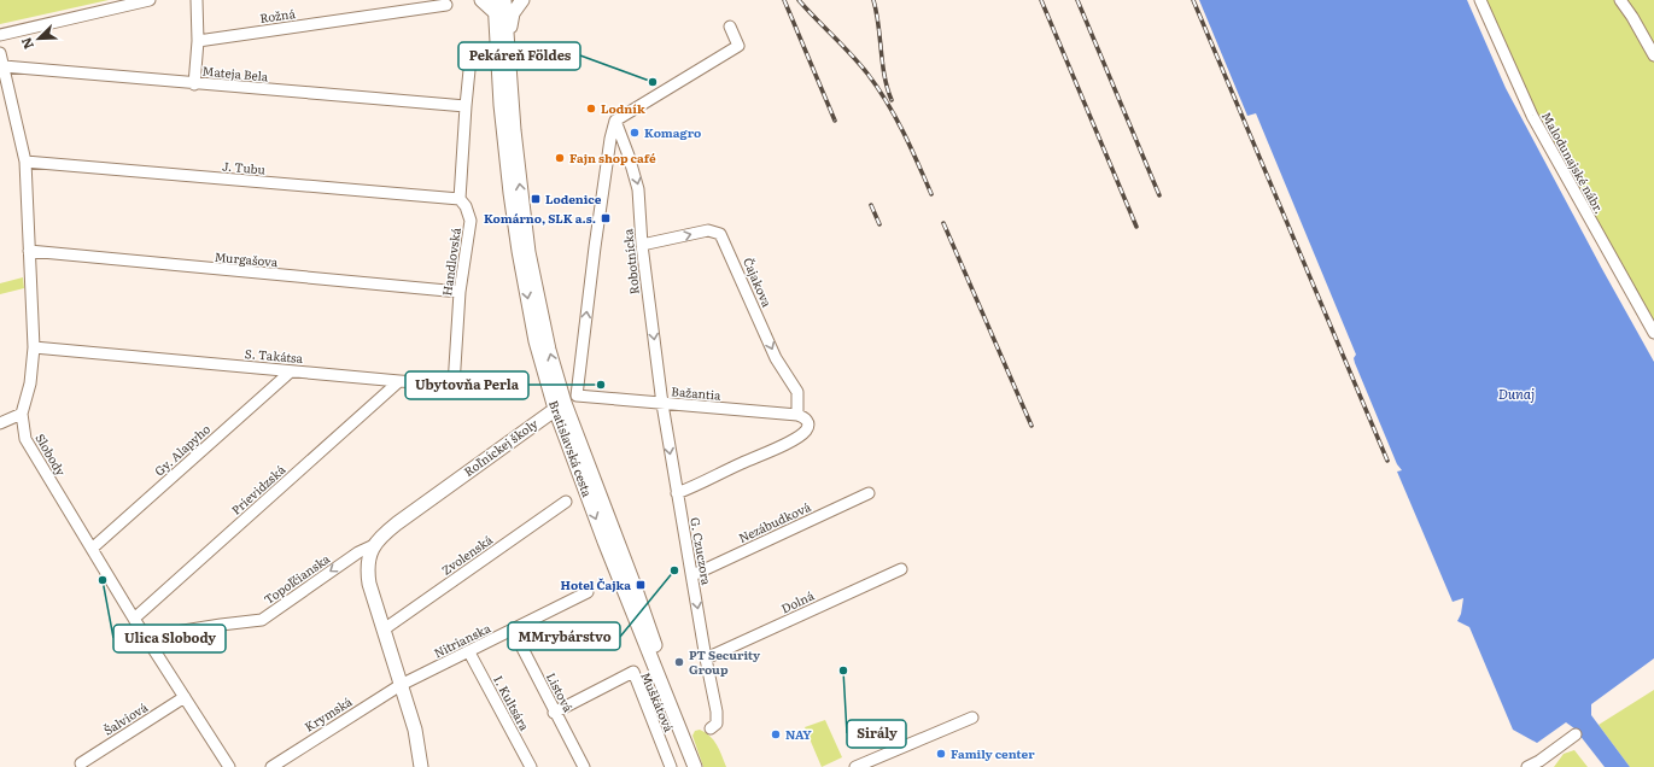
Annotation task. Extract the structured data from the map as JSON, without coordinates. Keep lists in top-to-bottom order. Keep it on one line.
{"streets":{"main road":["Roľníckej školy","Bratislavská cesta"],"street":["Rožná","Mateja Bela","Malodunajské nábr.","J. Tubu","Murgašova","Handlovská","Robotnícka","Čajakova","S. Takátsa","Bažantia","Gy. Alapyho","Slobody","Prievidzská","Nezábudková","G. Czuczora","Zvolenská","Topoľčianska","Dolná","Nitrianska","Listová","Muškátová","I. Kultsára","Krymská","Šalviová"]},"crossings":[["Mateja Bela","Slobody"],["J. Tubu","Handlovská"],["J. Tubu","Slobody"],["Murgašova","Handlovská"],["Murgašova","Slobody"],["Handlovská","S. Takátsa"],["Robotnícka","Čajakova"],["Robotnícka","Bažantia"],["Robotnícka","G. Czuczora"],["Čajakova","Bažantia"],["S. Takátsa","Gy. Alapyho"],["S. Takátsa","Slobody"],["S. Takátsa","Prievidzská"],["Bažantia","Roľníckej školy"],["Bažantia","G. Czuczora"],["Roľníckej školy","Bratislavská cesta"],["Roľníckej školy","Topoľčianska"],["Gy. Alapyho","Slobody"],["Slobody","Prievidzská"],["Slobody","Topoľčianska"],["Slobody","Šalviová"],["Nezábudková","G. Czuczora"],["G. Czuczora","Dolná"],["Nitrianska","Listová"],["Nitrianska","I. Kultsára"],["Nitrianska","Krymská"],["Listová","Muškátová"]],"one_way":["Čajakova","G. Czuczora","Topoľčianska"],"water":["Dunaj"],"places":{"other":["Pekáreň Földes","Lodník","Komagro","Fajn shop café","Ubytovňa Perla","MMrybárstvo","Ulica Slobody","PT Security Group","Sirály","NAY","Family center"],"transit":["Lodenice","Komárno, SLK a.s.","Hotel Čajka"]},"north":"bottom left"}
